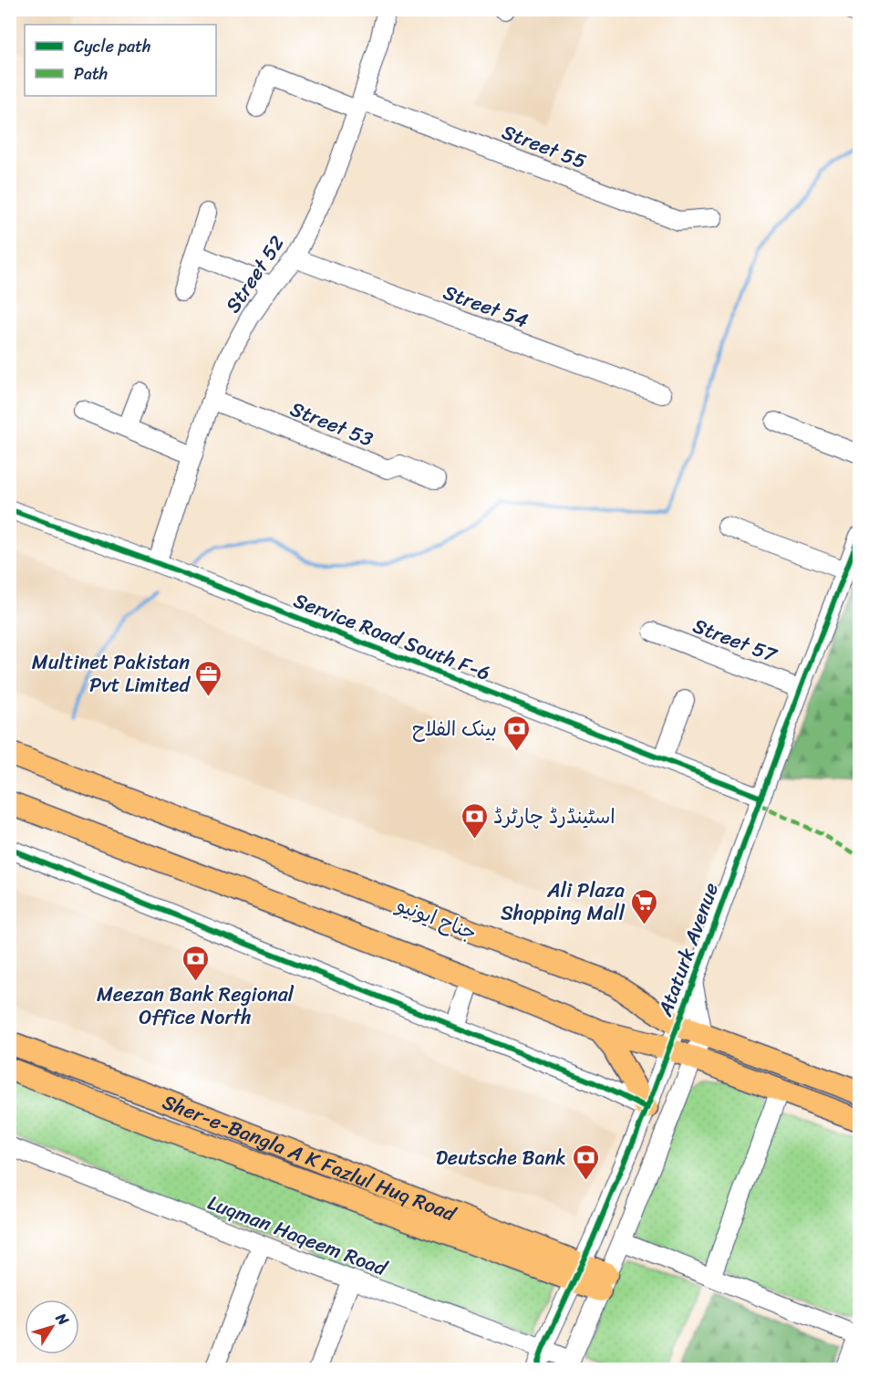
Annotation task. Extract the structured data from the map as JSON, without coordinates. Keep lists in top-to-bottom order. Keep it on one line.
{"streets":{"main road":["جناح ایونیو","Sher-e-Bangla A K Fazlul Huq Road"],"street":["Street 55","Street 52","Street 54","Street 53","Service Road South F-6","Street 57","Ataturk Avenue","Luqman Haqeem Road"]},"crossings":[["Street 55","Street 52"],["Street 52","Street 54"],["Street 52","Street 53"],["Street 52","Service Road South F-6"],["Service Road South F-6","Ataturk Avenue"],["Street 57","Ataturk Avenue"],["جناح ایونیو","Ataturk Avenue"],["Ataturk Avenue","Sher-e-Bangla A K Fazlul Huq Road"],["Ataturk Avenue","Luqman Haqeem Road"]],"places":{"office":["Multinet Pakistan Pvt Limited"],"bank":["بینک الفلاح","اسٹینڈرڈ چارٹرڈ","Meezan Bank Regional Office North","Deutsche Bank"],"supermarket":["Ali Plaza Shopping Mall"]},"legend":["Cycle path","Path"],"north":"top right"}
